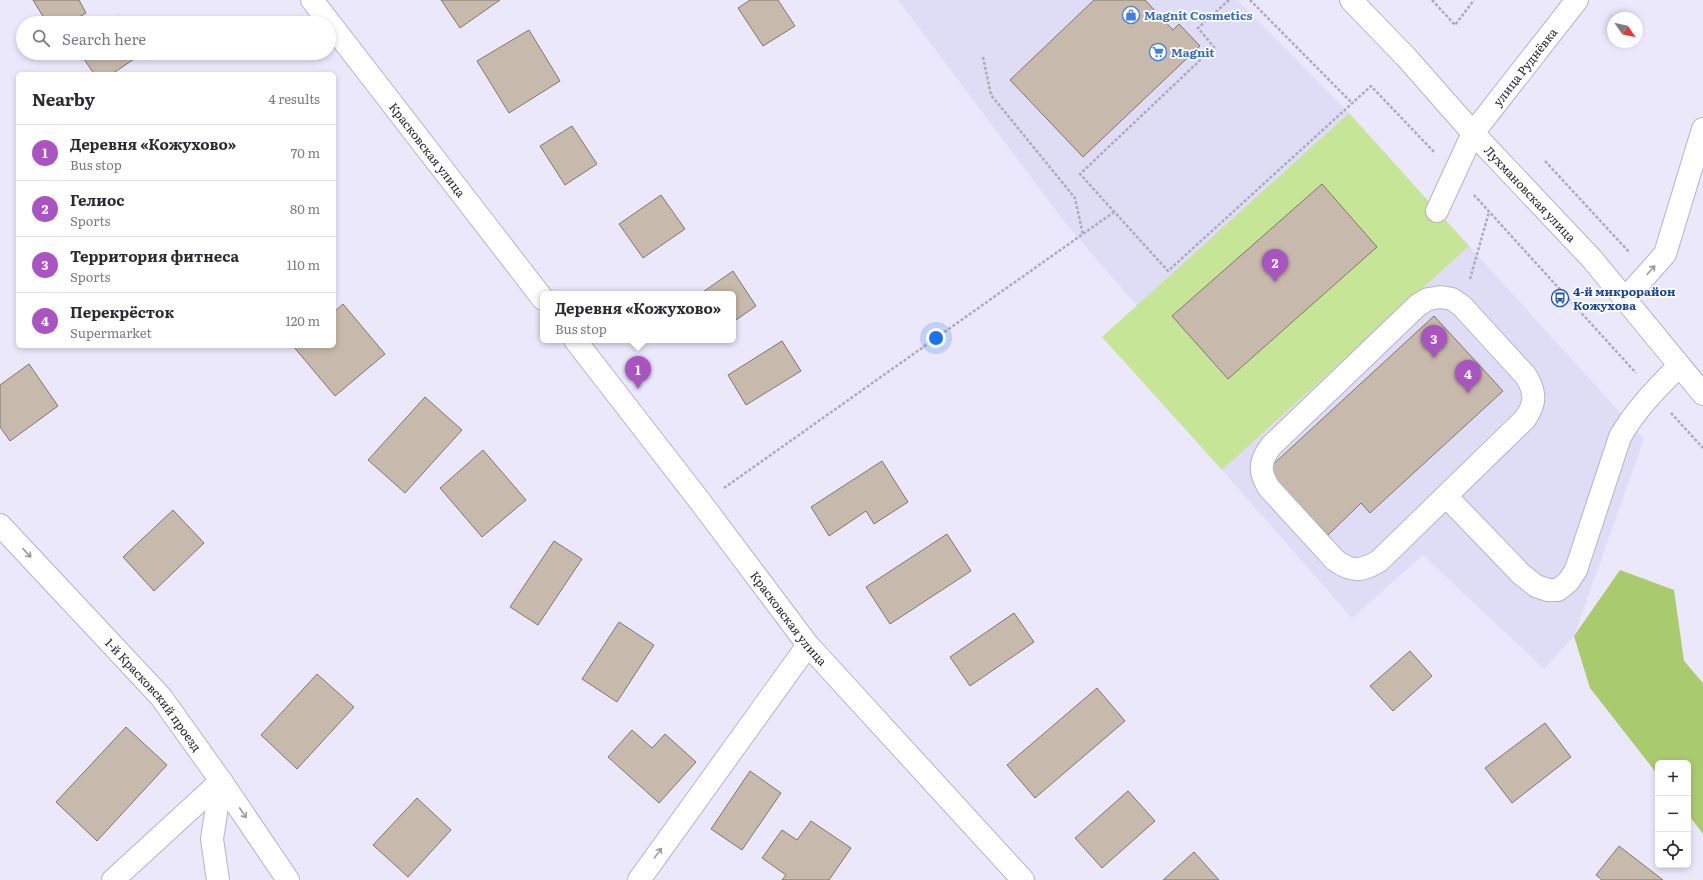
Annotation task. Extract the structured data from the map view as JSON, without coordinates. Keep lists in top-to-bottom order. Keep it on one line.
{"streets":{"street":["улица Руднёвка","Красковская улица","Лухмановская улица","1-й Красковский проезд"]},"crossings":[["улица Руднёвка","Лухмановская улица"]],"one_way":["1-й Красковский проезд"],"places":{"shop":["Magnit Cosmetics"],"supermarket":["Magnit"],"bus stop":["4-й микрорайон Кожухова"]},"north":"bottom right","page":{"search":"Search here","heading":["Nearby","4 results"],"list":[{"mark":"1","name":"Деревня «Кожухово»","note":"Bus stop","value":"70 m"},{"mark":"2","name":"Гелиос","note":"Sports","value":"80 m"},{"mark":"3","name":"Территория фитнеса","note":"Sports","value":"110 m"},{"mark":"4","name":"Перекрёсток","note":"Supermarket","value":"120 m"}],"pins":["2","3","1","4"],"popup":["Деревня «Кожухово»","Bus stop"],"map_buttons":["+","−"]}}
